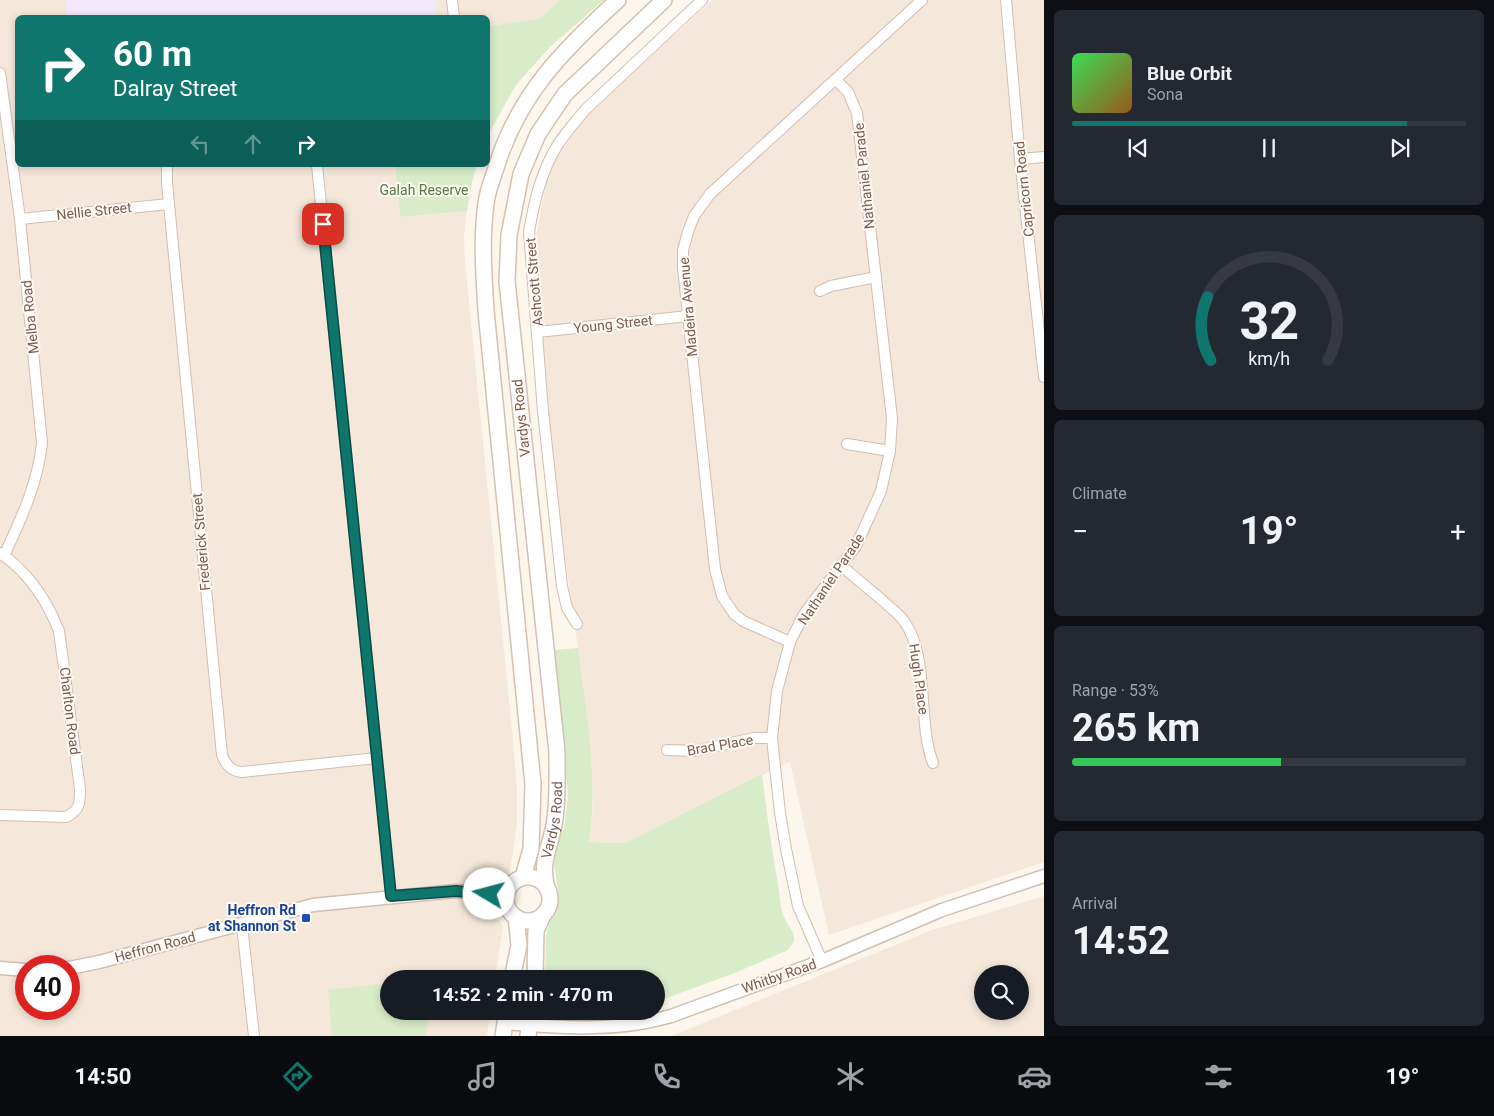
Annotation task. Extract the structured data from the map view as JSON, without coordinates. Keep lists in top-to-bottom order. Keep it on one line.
{"streets":{"main road":["Vardys Road"],"street":["Nathaniel Parade","Capricorn Road","Nellie Street","Ashcott Street","Madeira Avenue","Melba Road","Young Street","Frederick Street","Hugh Place","Charlton Road","Brad Place","Heffron Road","Whitby Road"]},"crossings":[["Nathaniel Parade","Madeira Avenue"],["Nathaniel Parade","Hugh Place"],["Nathaniel Parade","Brad Place"],["Nathaniel Parade","Whitby Road"],["Nellie Street","Melba Road"],["Nellie Street","Frederick Street"],["Ashcott Street","Young Street"],["Madeira Avenue","Young Street"],["Melba Road","Charlton Road"],["Vardys Road","Heffron Road"]],"parks":["Galah Reserve"],"places":{"transit":["Heffron Rd at Shannon St"]},"page":{"turn":["60 m","Dalray Street"],"song":["Blue Orbit","Sona"],"tile":["Climate",["Range · 53%","265 km"],["Arrival","14:52"]],"heat":["−","19°","+"],"limit":"40","trip":"14:52 · 2 min · 470 m","tabs":["14:50","19°"],"gauge":["32","km/h"]}}
